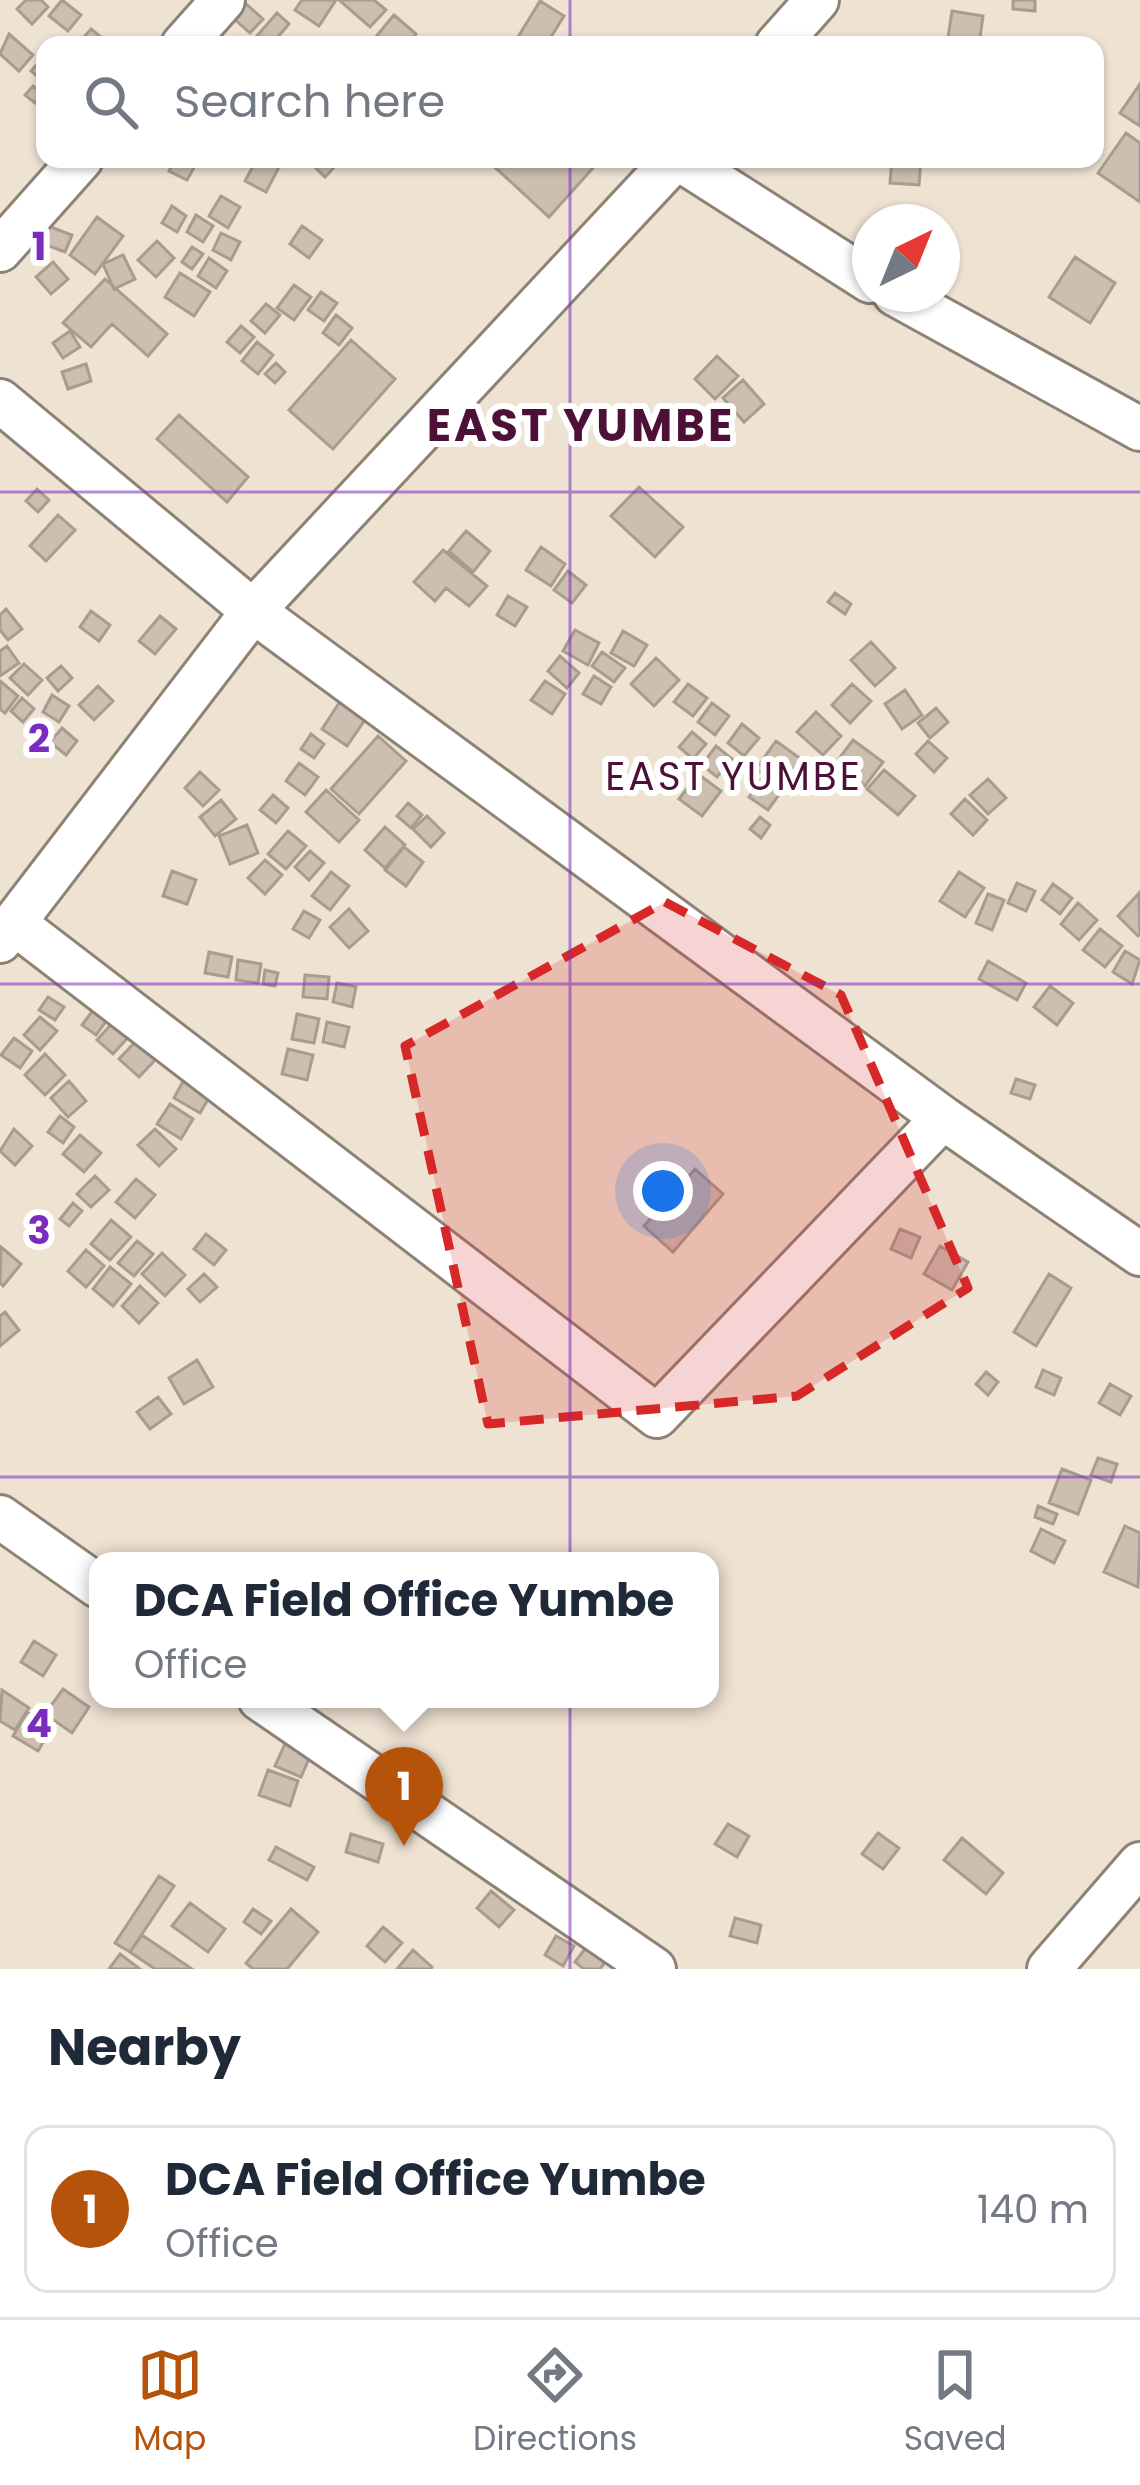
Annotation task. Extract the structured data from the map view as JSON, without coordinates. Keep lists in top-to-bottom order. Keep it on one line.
{"districts":["EAST YUMBE","EAST YUMBE"],"north":"top right","page":{"search":"Search here","popup":["DCA Field Office Yumbe","Office"],"pins":"1","heading":"Nearby","list":[{"mark":"1","name":"DCA Field Office Yumbe","note":"Office","value":"140 m"}],"nav":["Map","Directions","Saved"]},"grid":{"rows":["1","2","3","4"]}}
